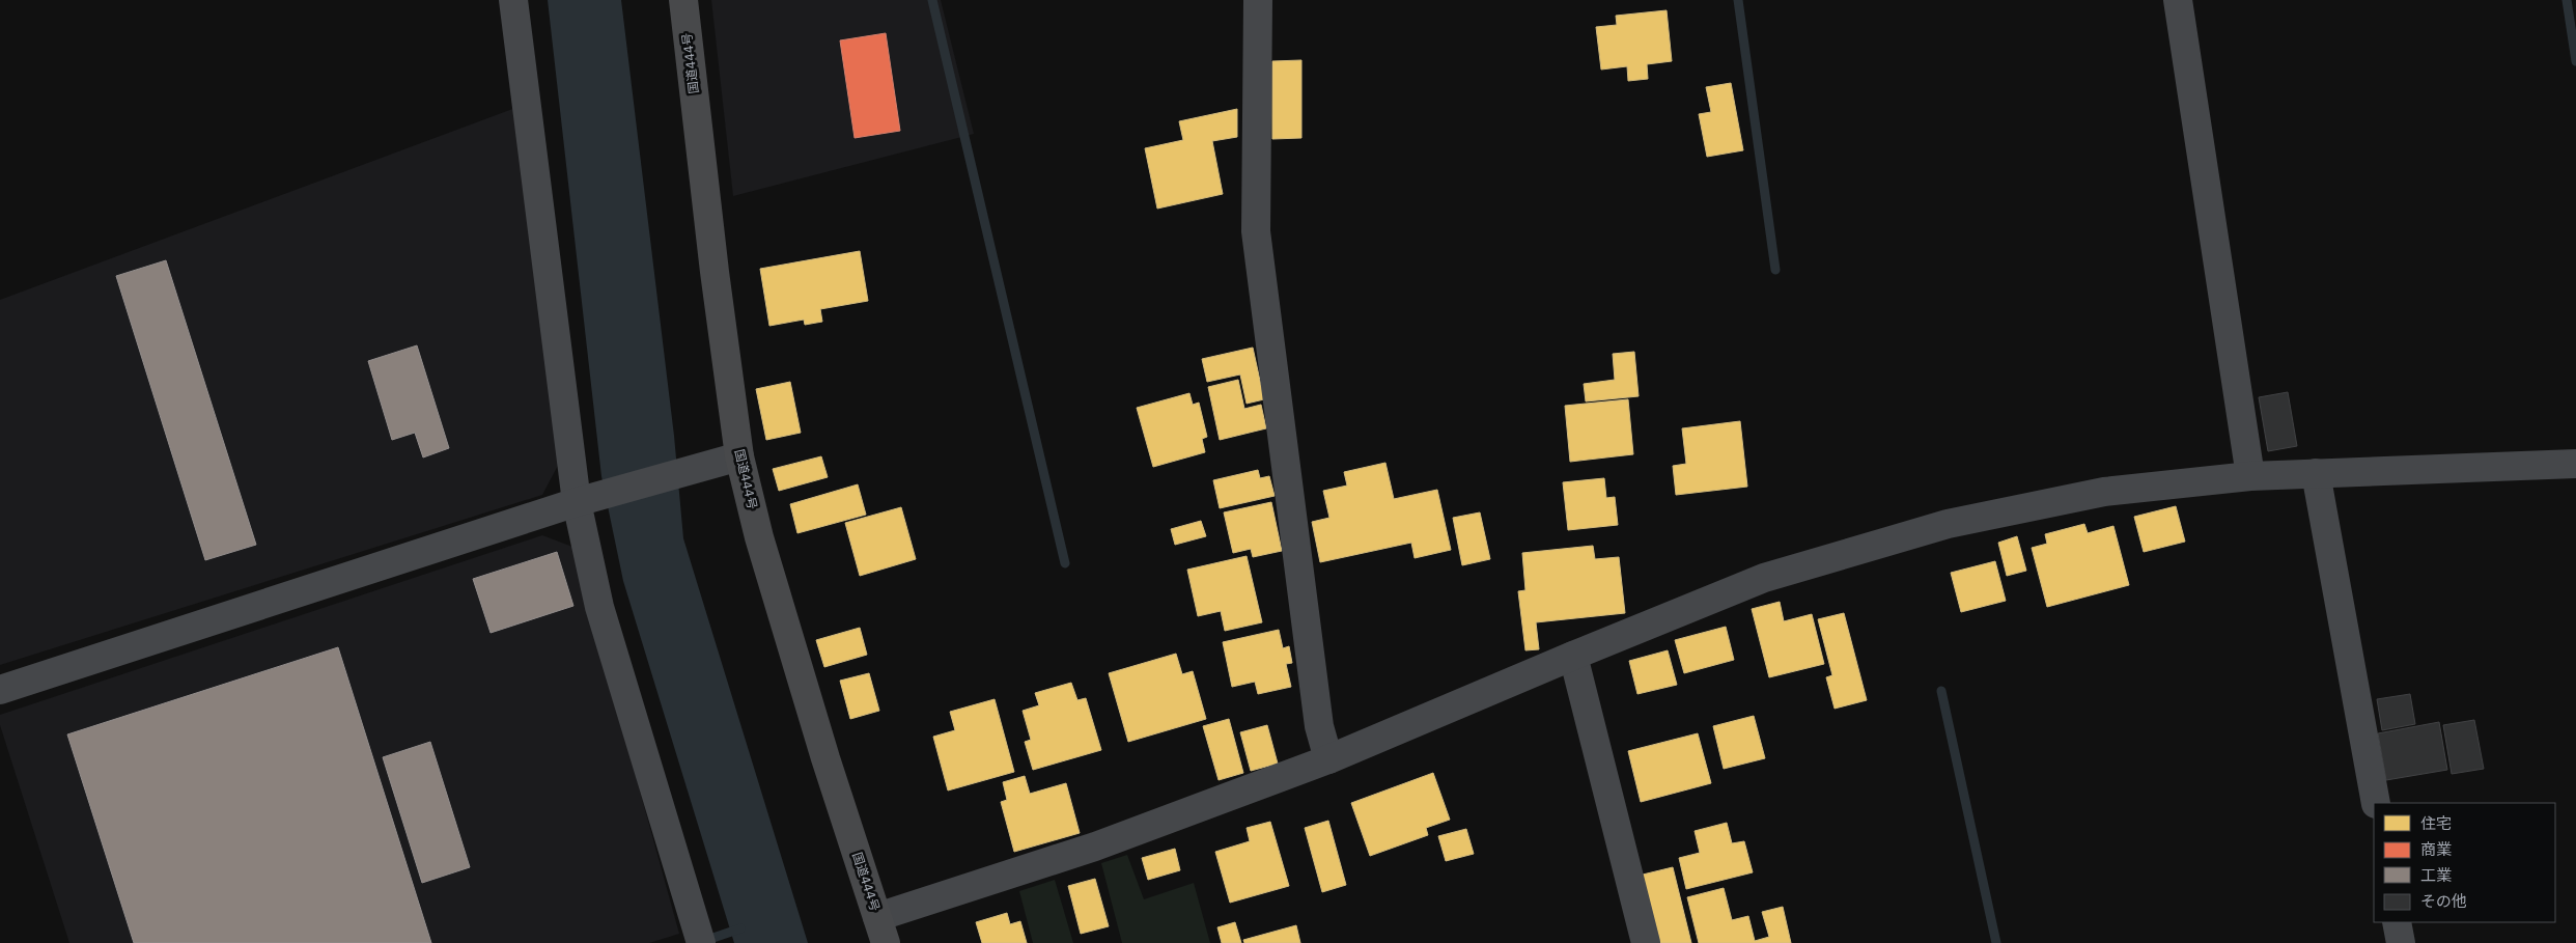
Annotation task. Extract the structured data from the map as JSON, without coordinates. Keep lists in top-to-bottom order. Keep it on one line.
{"streets":{"highway":["国道444号"]},"legend":["住宅","商業","工業","その他"]}
